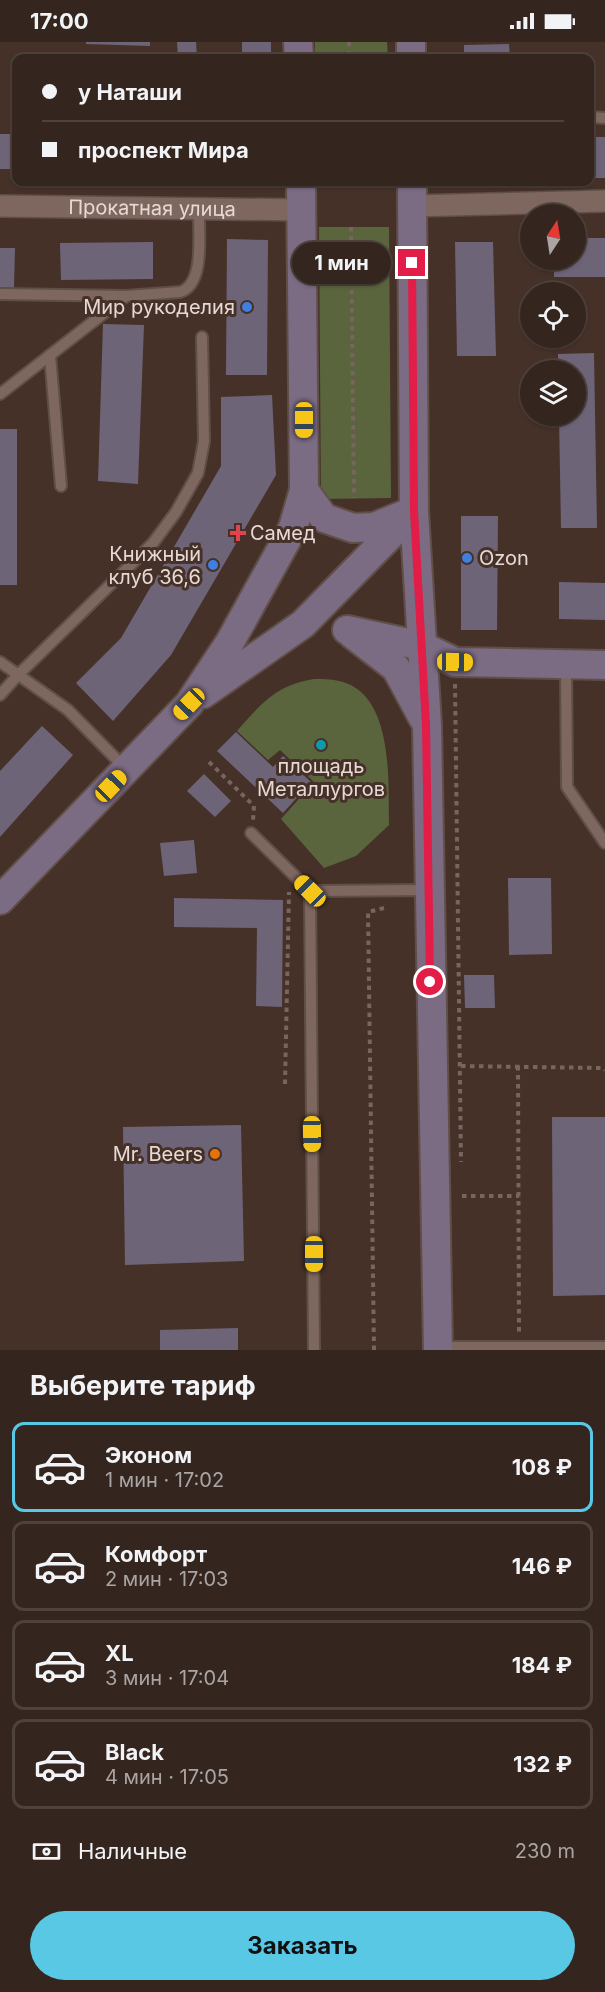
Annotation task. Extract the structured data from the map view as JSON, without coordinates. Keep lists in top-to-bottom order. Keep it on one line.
{"streets":{"street":["Прокатная улица"]},"places":{"other":["Мир рукоделия","Ozon","Книжный клуб 36,6","площадь Металлургов","Mr. Beers"],"health":["Самед"]},"north":"top","page":{"status":"17:00","banner":["у Наташи","проспект Мира"],"bubble":"1 мин","heading":"Выберите тариф","list":[{"name":"Эконом","note":"1 мин · 17:02","value":"108 ₽"},{"name":"Комфорт","note":"2 мин · 17:03","value":"146 ₽"},{"name":"XL","note":"3 мин · 17:04","value":"184 ₽"},{"name":"Black","note":"4 мин · 17:05","value":"132 ₽"}],"pay":["Наличные","230 m"],"buttons":"Заказать"}}
